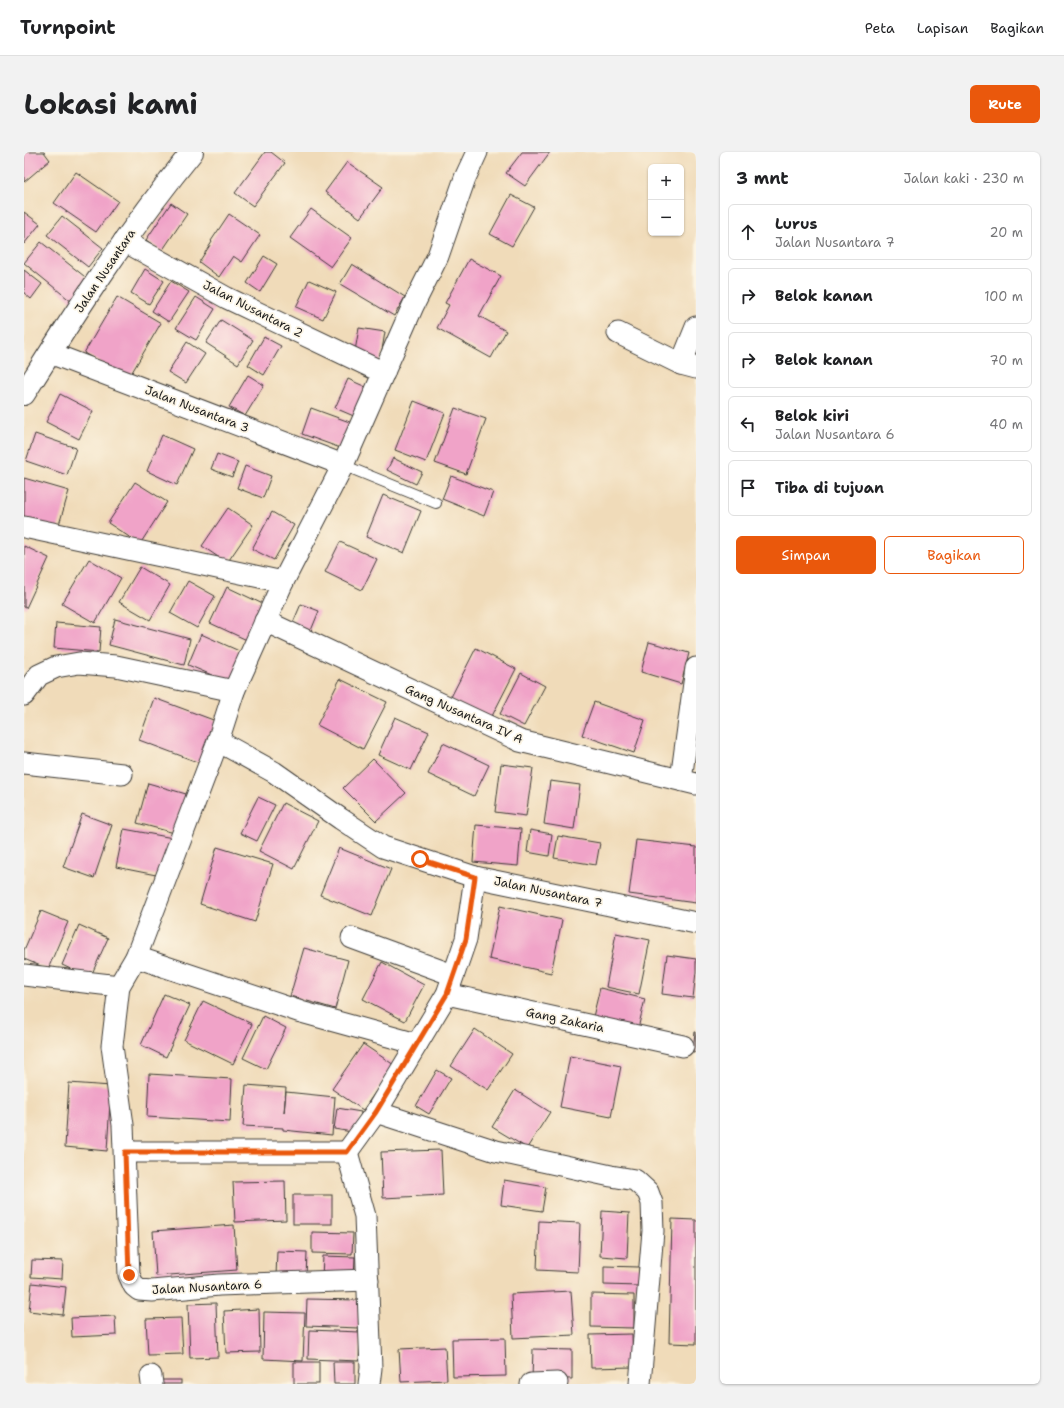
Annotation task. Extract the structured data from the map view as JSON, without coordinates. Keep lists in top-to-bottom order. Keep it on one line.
{"streets":{"street":["Jalan Nusantara","Jalan Nusantara 2","Jalan Nusantara 3","Gang Nusantara IV A","Jalan Nusantara 7","Gang Zakaria","Jalan Nusantara 6"]},"crossings":[["Jalan Nusantara","Jalan Nusantara 2"],["Jalan Nusantara","Jalan Nusantara 3"]],"page":{"header":"Turnpoint","nav":["Peta","Lapisan","Bagikan"],"title":"Lokasi kami","buttons":["Rute",["Simpan","Bagikan"]],"heading":["3 mnt","Jalan kaki · 230 m"],"map_buttons":["+","−"],"list":[["Lurus","Jalan Nusantara 7","20 m"],["Belok kanan","100 m"],["Belok kanan","70 m"],["Belok kiri","Jalan Nusantara 6","40 m"],"Tiba di tujuan"]}}
